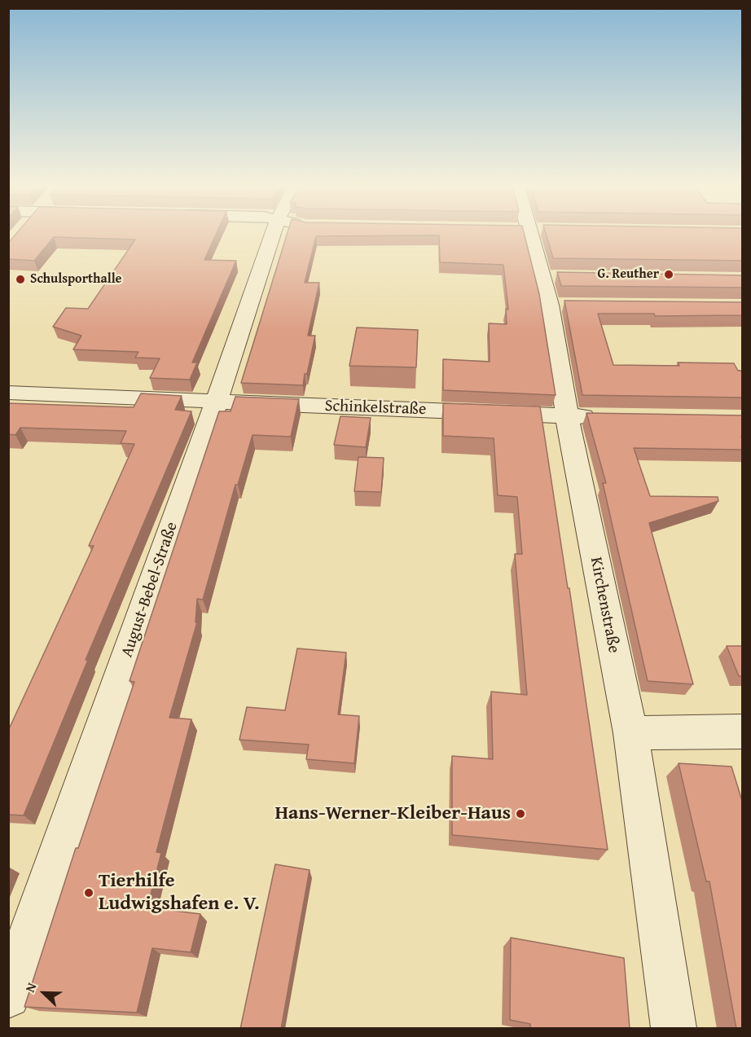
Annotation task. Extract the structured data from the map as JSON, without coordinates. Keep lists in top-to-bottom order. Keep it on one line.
{"streets":{"street":["Schinkelstraße","August-Bebel-Straße","Kirchenstraße"]},"crossings":[["Schinkelstraße","August-Bebel-Straße"],["Schinkelstraße","Kirchenstraße"]],"places":["G. Reuther","Schulsporthalle","Hans-Werner-Kleiber-Haus","Tierhilfe Ludwigshafen e. V."],"north":"top left"}
